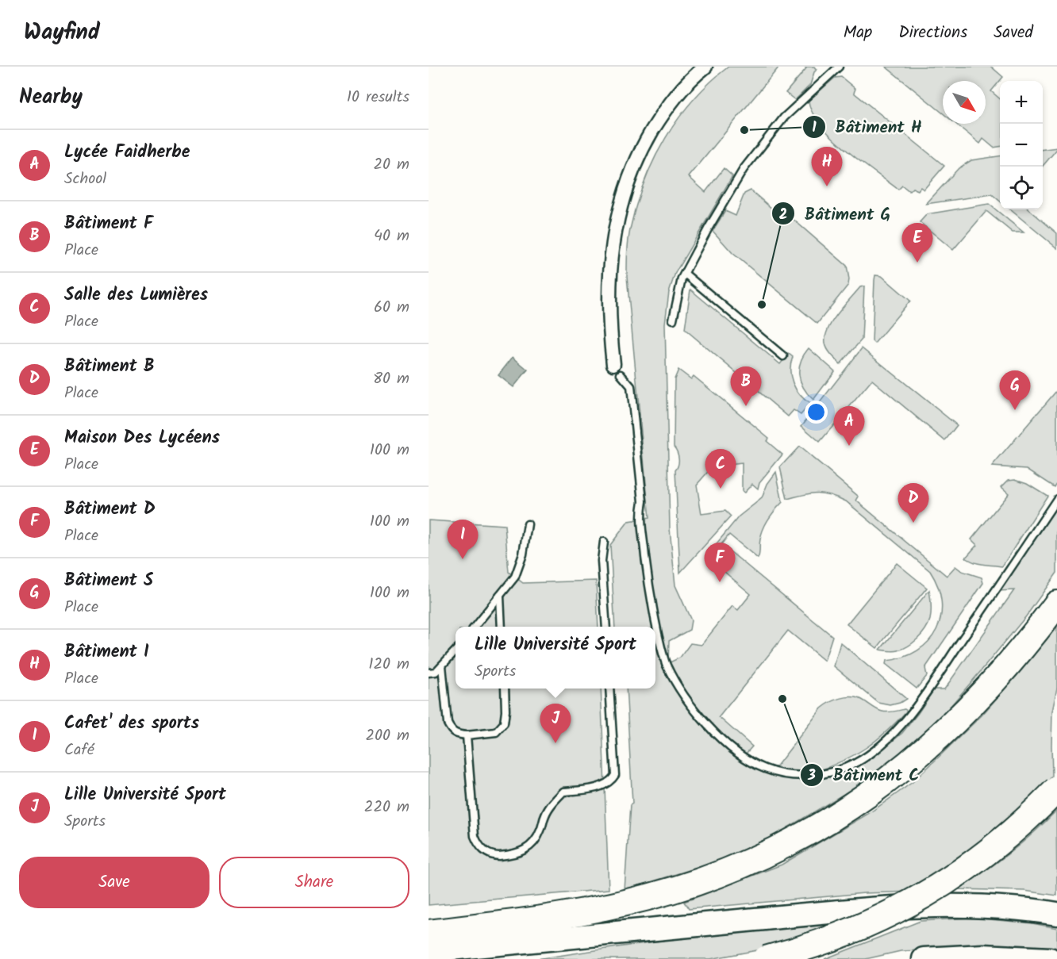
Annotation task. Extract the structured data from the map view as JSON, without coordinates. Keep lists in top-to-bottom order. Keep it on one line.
{"places":["Bâtiment H","Bâtiment G","Bâtiment C"],"north":"bottom right","page":{"header":"Wayfind","nav":["Map","Directions","Saved"],"heading":["Nearby","10 results"],"map_buttons":["+","−"],"list":[{"mark":"A","name":"Lycée Faidherbe","note":"School","value":"20 m"},{"mark":"B","name":"Bâtiment F","note":"Place","value":"40 m"},{"mark":"C","name":"Salle des Lumières","note":"Place","value":"60 m"},{"mark":"D","name":"Bâtiment B","note":"Place","value":"80 m"},{"mark":"E","name":"Maison Des Lycéens","note":"Place","value":"100 m"},{"mark":"F","name":"Bâtiment D","note":"Place","value":"100 m"},{"mark":"G","name":"Bâtiment S","note":"Place","value":"100 m"},{"mark":"H","name":"Bâtiment I","note":"Place","value":"120 m"},{"mark":"I","name":"Cafet' des sports","note":"Café","value":"200 m"},{"mark":"J","name":"Lille Université Sport","note":"Sports","value":"220 m"}],"pins":["H","E","B","G","A","C","D","I","F","J"],"popup":["Lille Université Sport","Sports"],"buttons":["Save","Share"]}}
